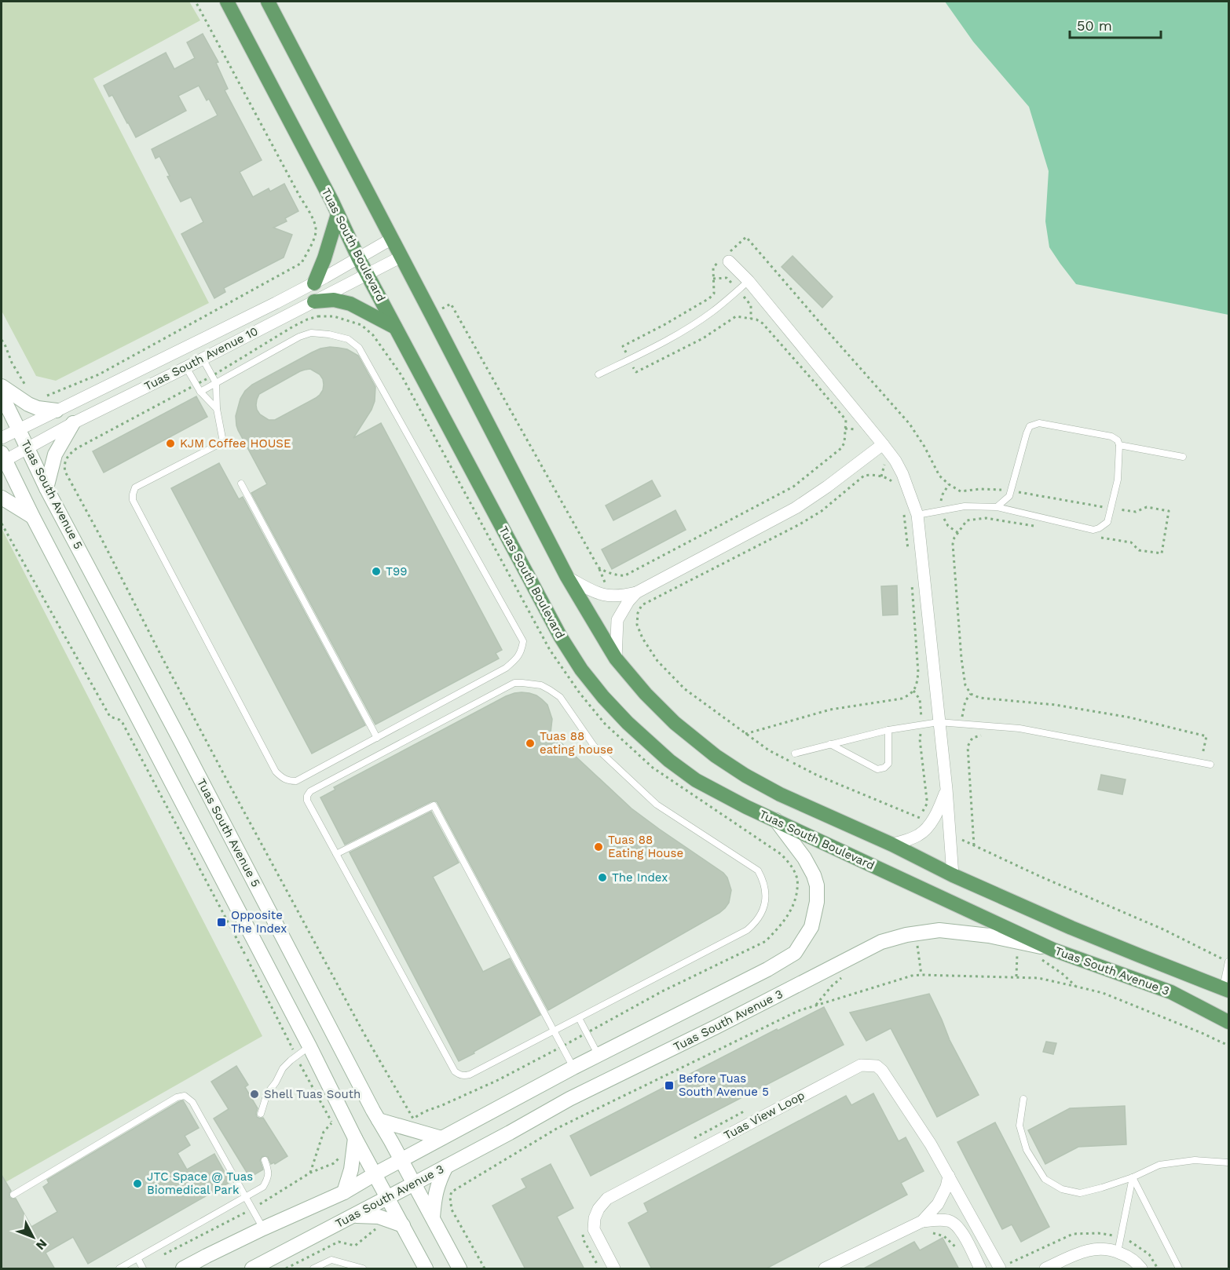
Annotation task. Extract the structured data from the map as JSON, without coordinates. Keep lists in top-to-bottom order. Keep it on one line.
{"streets":{"main road":["Tuas South Boulevard","Tuas South Avenue 5","Tuas South Avenue 3"],"street":["Tuas South Avenue 10","Tuas View Loop"]},"crossings":[["Tuas South Boulevard","Tuas South Avenue 10"],["Tuas South Boulevard","Tuas South Avenue 3"],["Tuas South Avenue 10","Tuas South Avenue 5"],["Tuas South Avenue 5","Tuas South Avenue 3"]],"places":{"other":["KJM Coffee HOUSE","T99","Tuas 88 eating house","Tuas 88 Eating House","The Index","Shell Tuas South","JTC Space @ Tuas Biomedical Park"],"transit":["Opposite The Index","Before Tuas South Avenue 5"]},"scale_bar":"50 m","north":"bottom right"}
